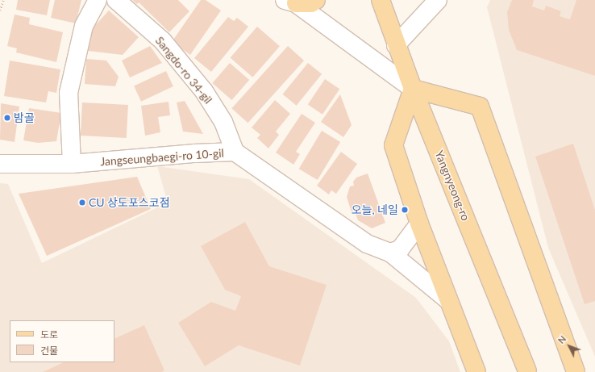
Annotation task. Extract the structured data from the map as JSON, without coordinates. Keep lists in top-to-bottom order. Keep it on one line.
{"streets":{"main road":["Yangnyeong-ro"],"street":["Sangdo-ro 34-gil","Jangseungbaegi-ro 10-gil"]},"crossings":[["Sangdo-ro 34-gil","Jangseungbaegi-ro 10-gil"]],"places":["밤골","CU 상도포스코점","오늘, 네일"],"legend":["도로","건물"],"north":"top left"}
